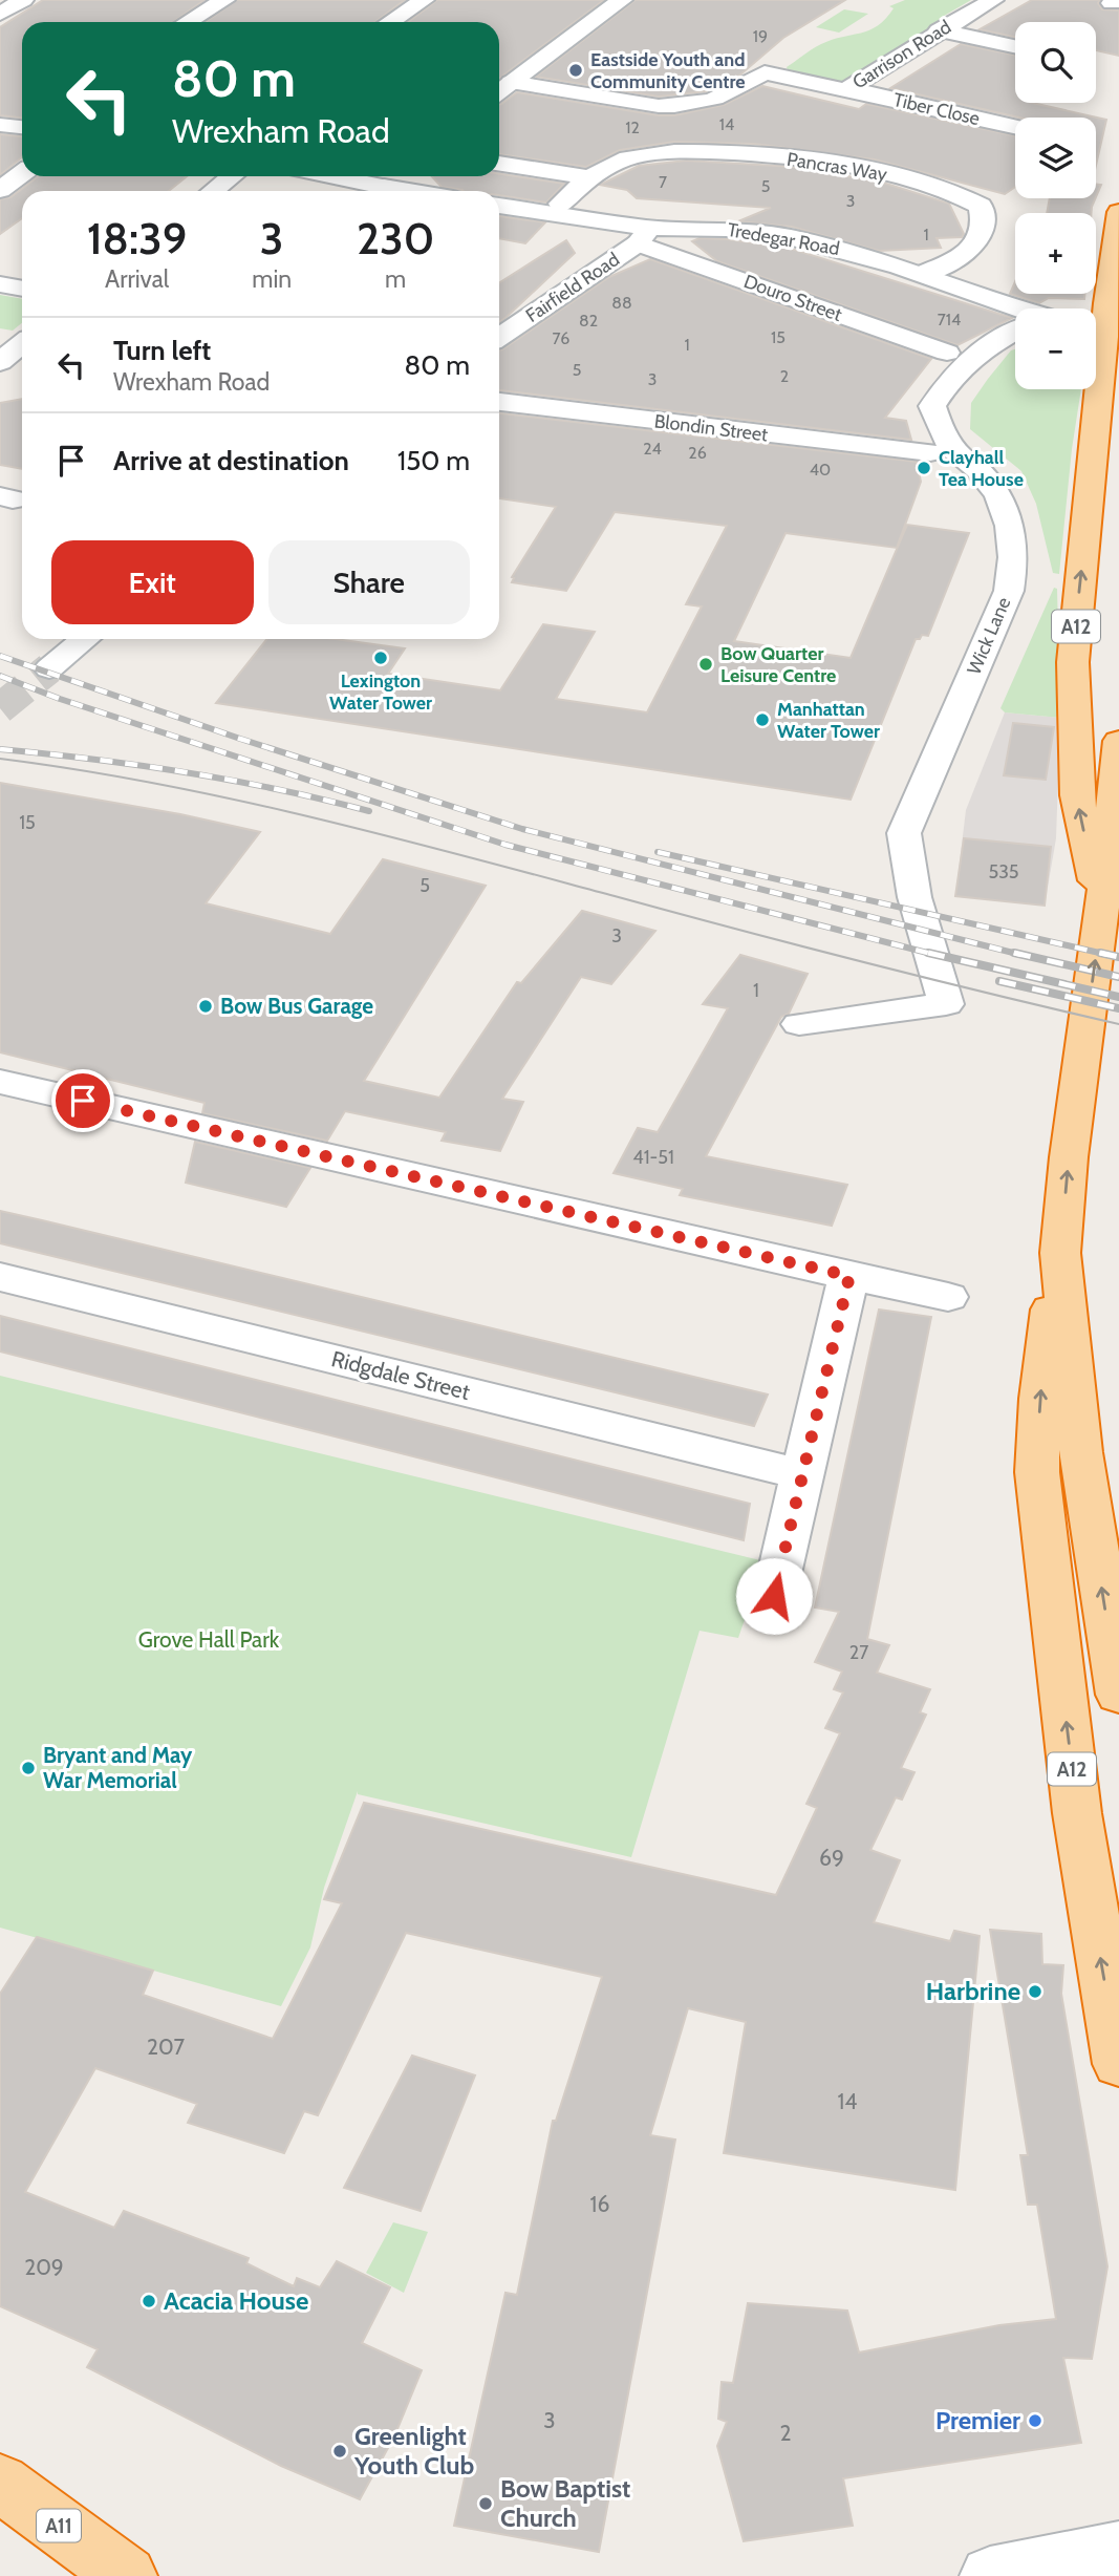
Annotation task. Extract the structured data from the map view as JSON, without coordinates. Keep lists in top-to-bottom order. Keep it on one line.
{"streets":{"highway":["A12","A11"],"street":["Garrison Road","Tiber Close","Pancras Way","Tredegar Road","Fairfield Road","Douro Street","Blondin Street","Wick Lane","Ridgdale Street"]},"crossings":[["Garrison Road","Tiber Close"],["Pancras Way","Tredegar Road"],["Tredegar Road","Fairfield Road"],["Tredegar Road","Douro Street"],["Fairfield Road","Douro Street"]],"parks":["Grove Hall Park"],"places":["Eastside Youth and Community Centre","Clayhall Tea House","Lexington Water Tower","Bow Quarter Leisure Centre","Manhattan Water Tower","Bow Bus Garage","Bryant and May War Memorial","Harbrine","Acacia House","Premier","Greenlight Youth Club","Bow Baptist Church"],"house_numbers":["19","14","12","7","5","3","1","88","714","82","15","76","1","5","2","3","24","26","40","15","535","5","3","1","41-51","27","69","207","14","16","209","3","2"],"page":{"map_buttons":["+","−"],"turn":["80 m","Wrexham Road"],"eta":["18:39","Arrival","3","min","230","m"],"list":[{"name":"Turn left","note":"Wrexham Road","value":"80 m"},{"name":"Arrive at destination","value":"150 m"}],"buttons":["Exit","Share"]}}
